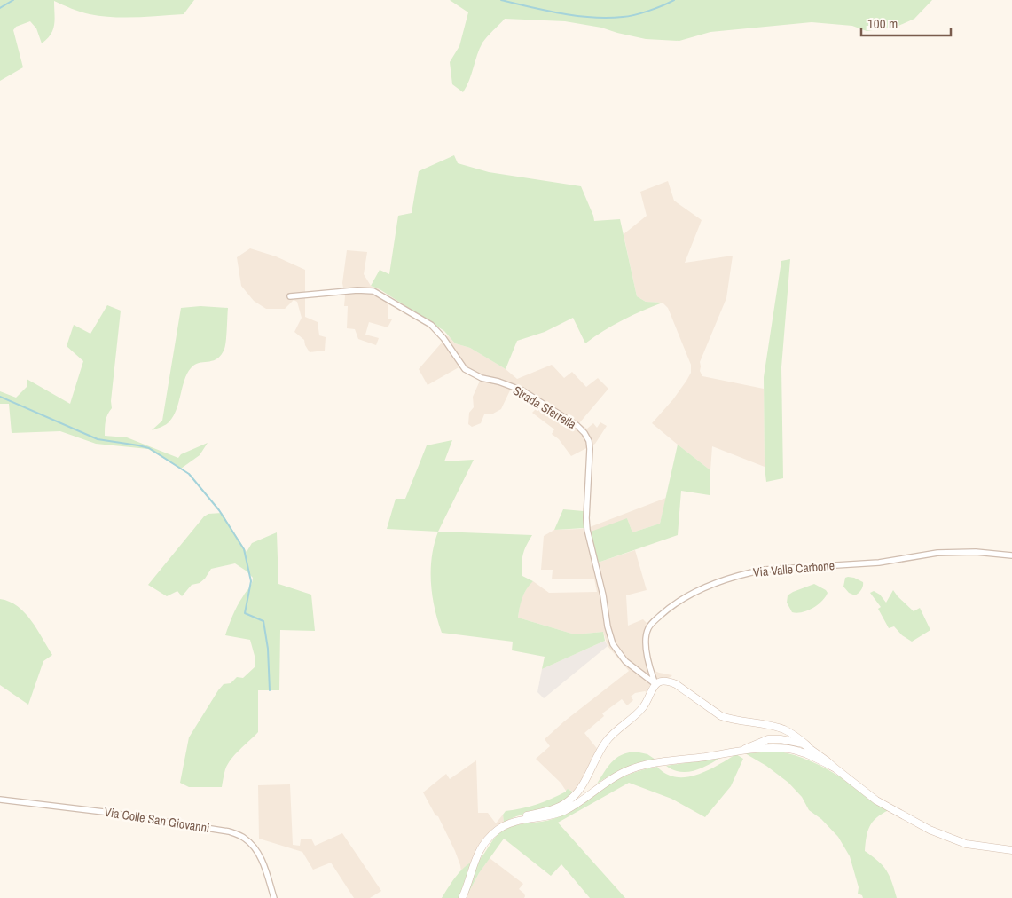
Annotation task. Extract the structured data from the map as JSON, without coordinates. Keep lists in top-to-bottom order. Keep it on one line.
{"streets":{"street":["Strada Sferrella","Via Valle Carbone","Via Colle San Giovanni"]},"crossings":[["Strada Sferrella","Via Valle Carbone"]],"scale_bar":"100 m"}
